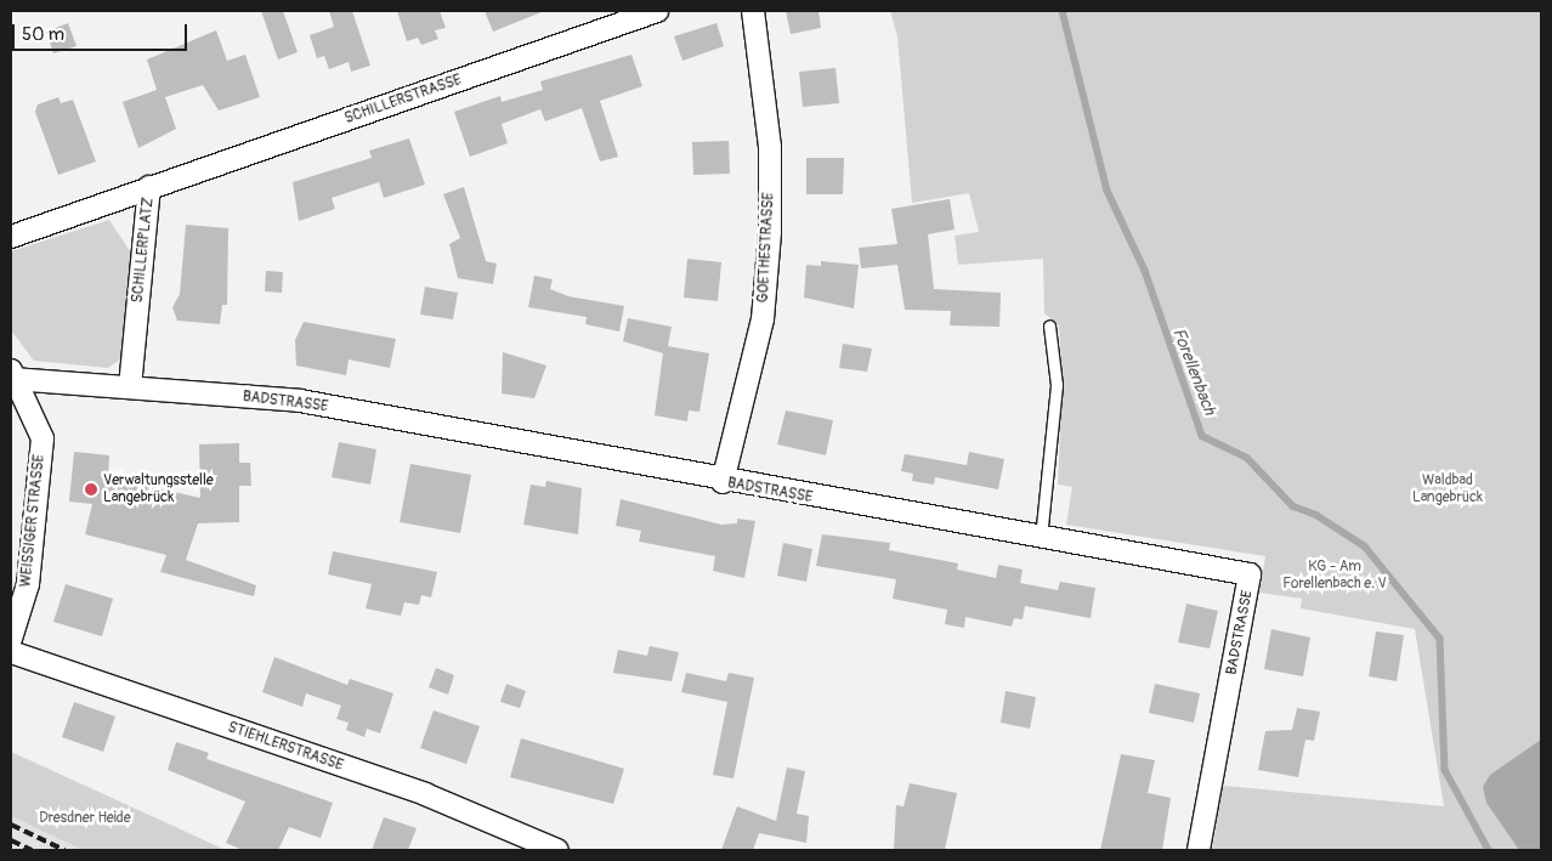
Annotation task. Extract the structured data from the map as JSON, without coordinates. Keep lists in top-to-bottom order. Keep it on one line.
{"streets":{"street":["SCHILLERSTRASSE","GOETHESTRASSE","SCHILLERPLATZ","BADSTRASSE","WEISSIGER STRASSE","STIEHLERSTRASSE"]},"crossings":[["SCHILLERSTRASSE","SCHILLERPLATZ"],["GOETHESTRASSE","BADSTRASSE"],["SCHILLERPLATZ","BADSTRASSE"],["BADSTRASSE","WEISSIGER STRASSE"]],"water":["Forellenbach"],"parks":["Waldbad Langebrück","KG - Am Forellenbach e. V","Dresdner Heide"],"places":["Verwaltungsstelle Langebrück"],"scale_bar":"50 m"}
